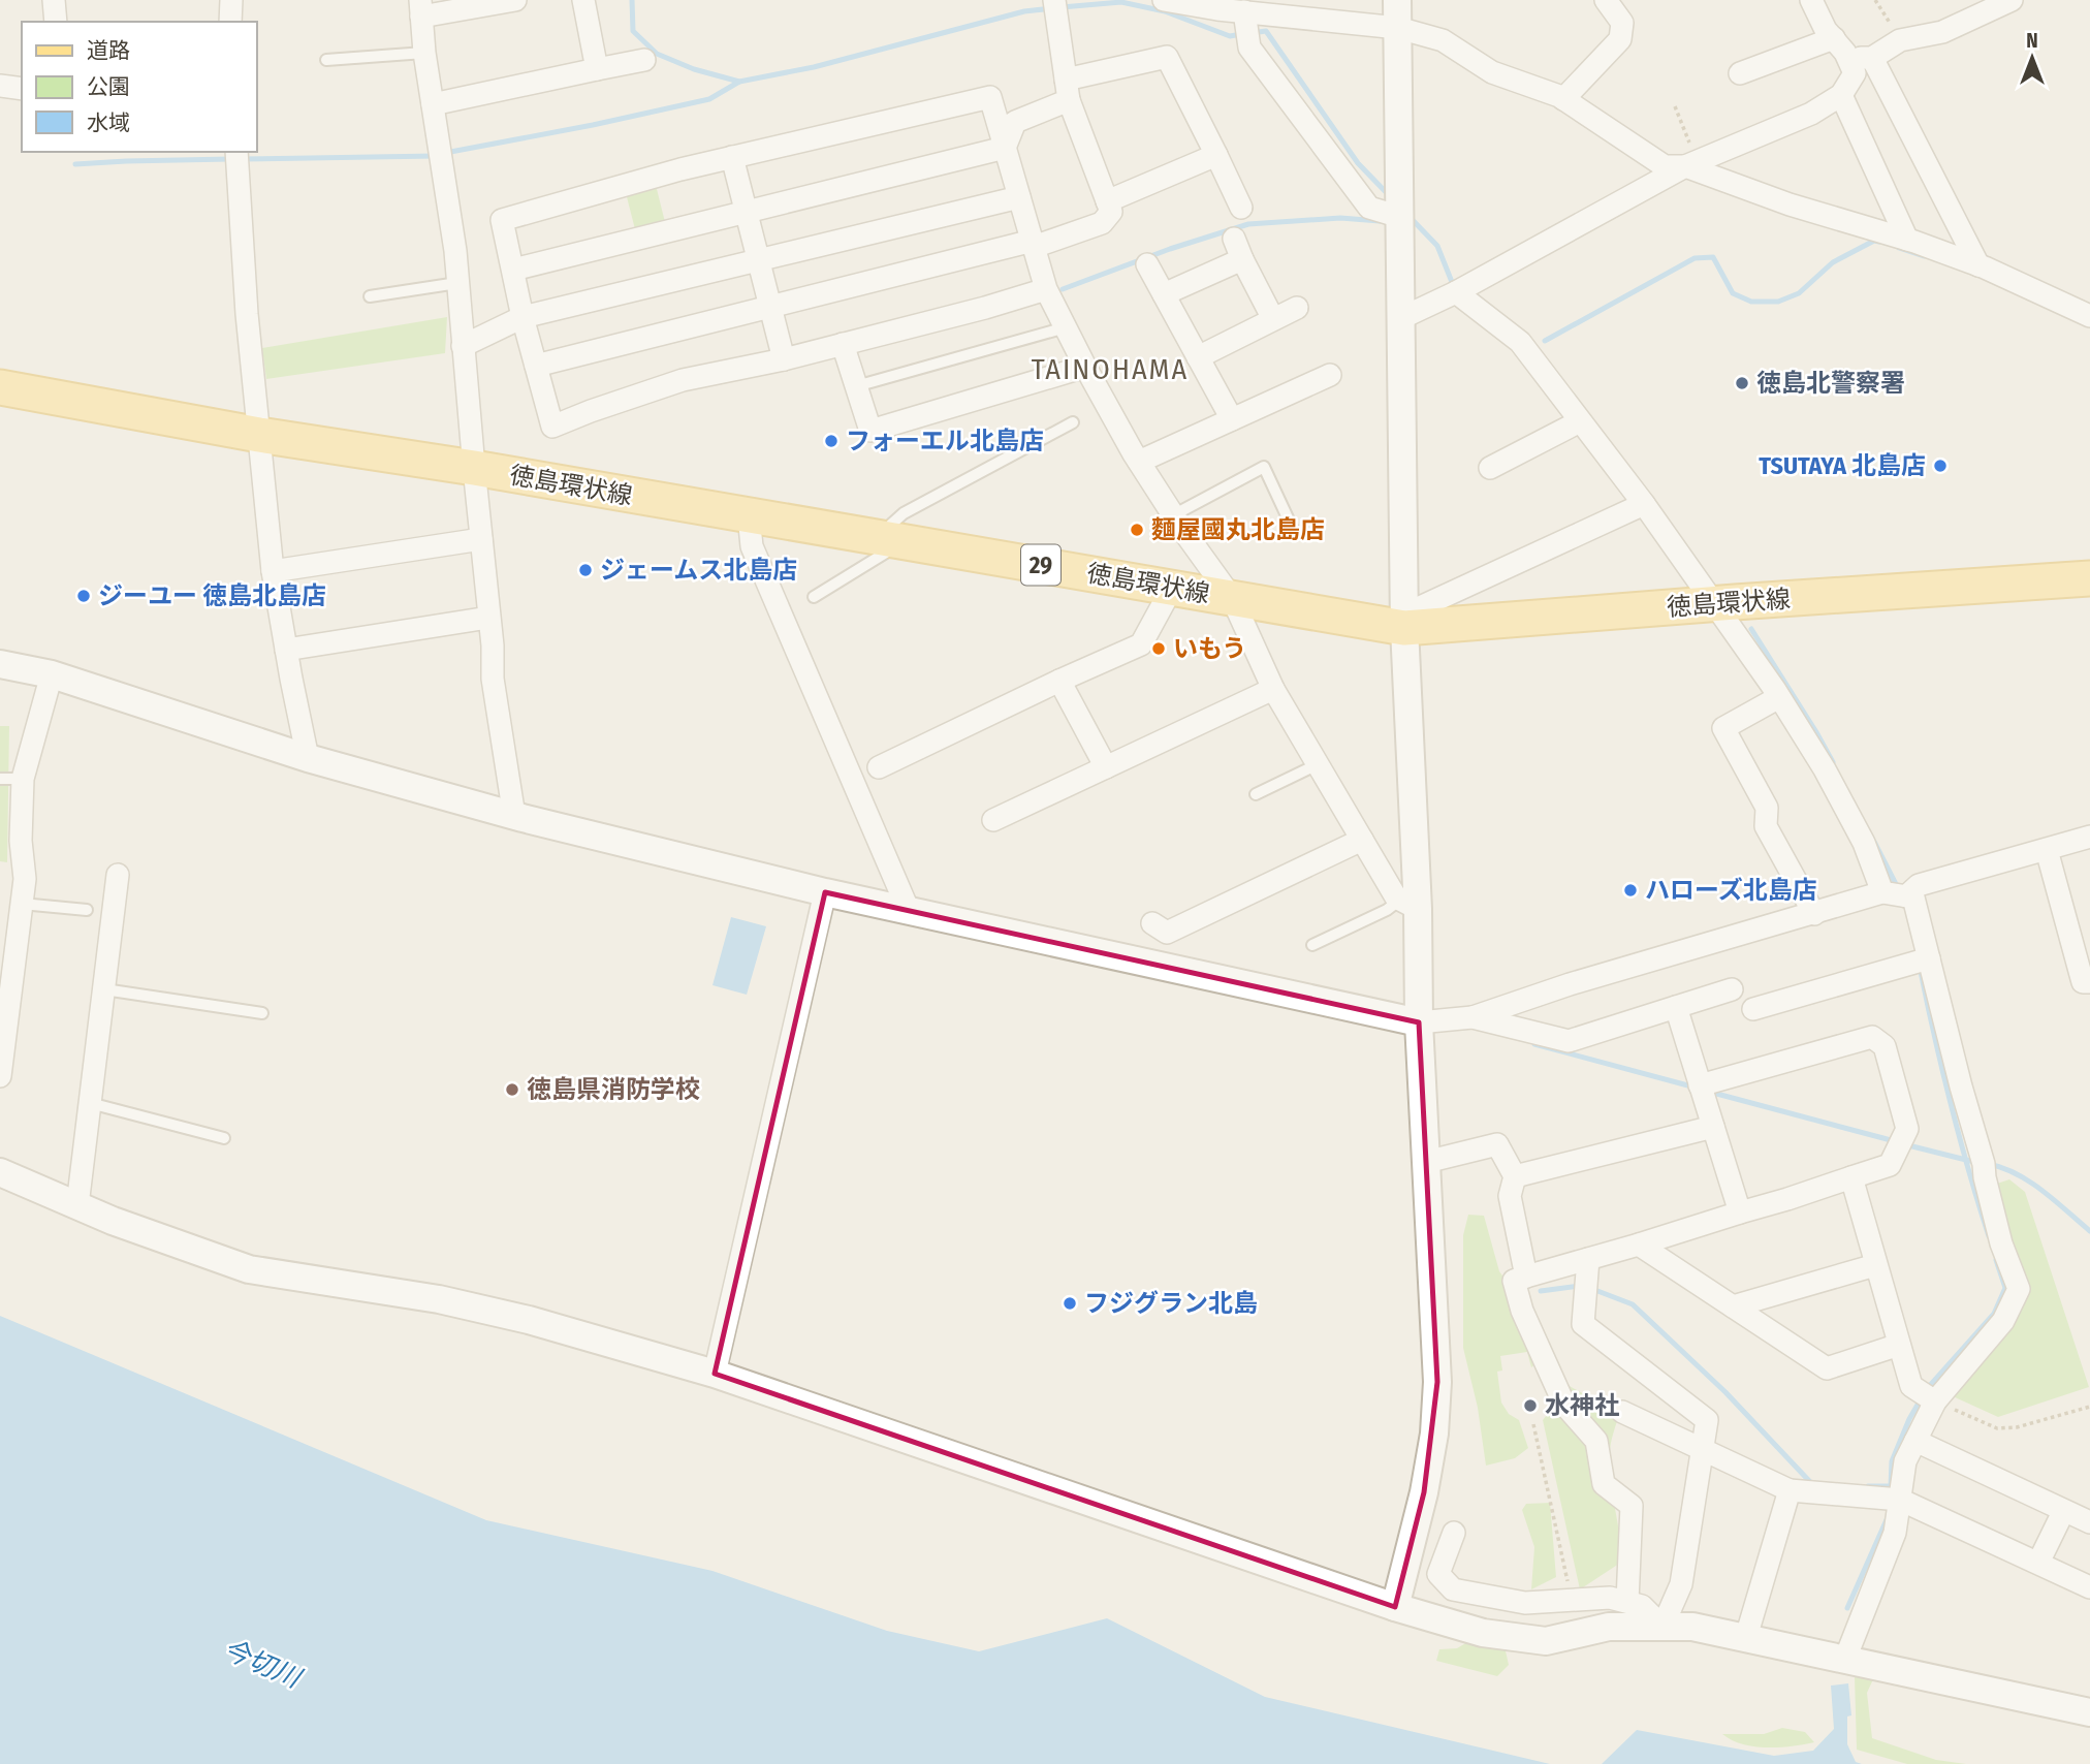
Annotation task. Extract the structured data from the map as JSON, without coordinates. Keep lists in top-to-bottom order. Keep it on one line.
{"streets":{"main road":["徳島環状線","29"]},"districts":["TAINOHAMA"],"water":["今切川"],"places":["徳島北警察署","フォーエル北島店","TSUTAYA 北島店","麵屋國丸北島店","ジェームス北島店","ジーユー 徳島北島店","いもう","ハローズ北島店","徳島県消防学校","フジグラン北島","水神社"],"legend":["道路","公園","水域"],"north":"top"}
